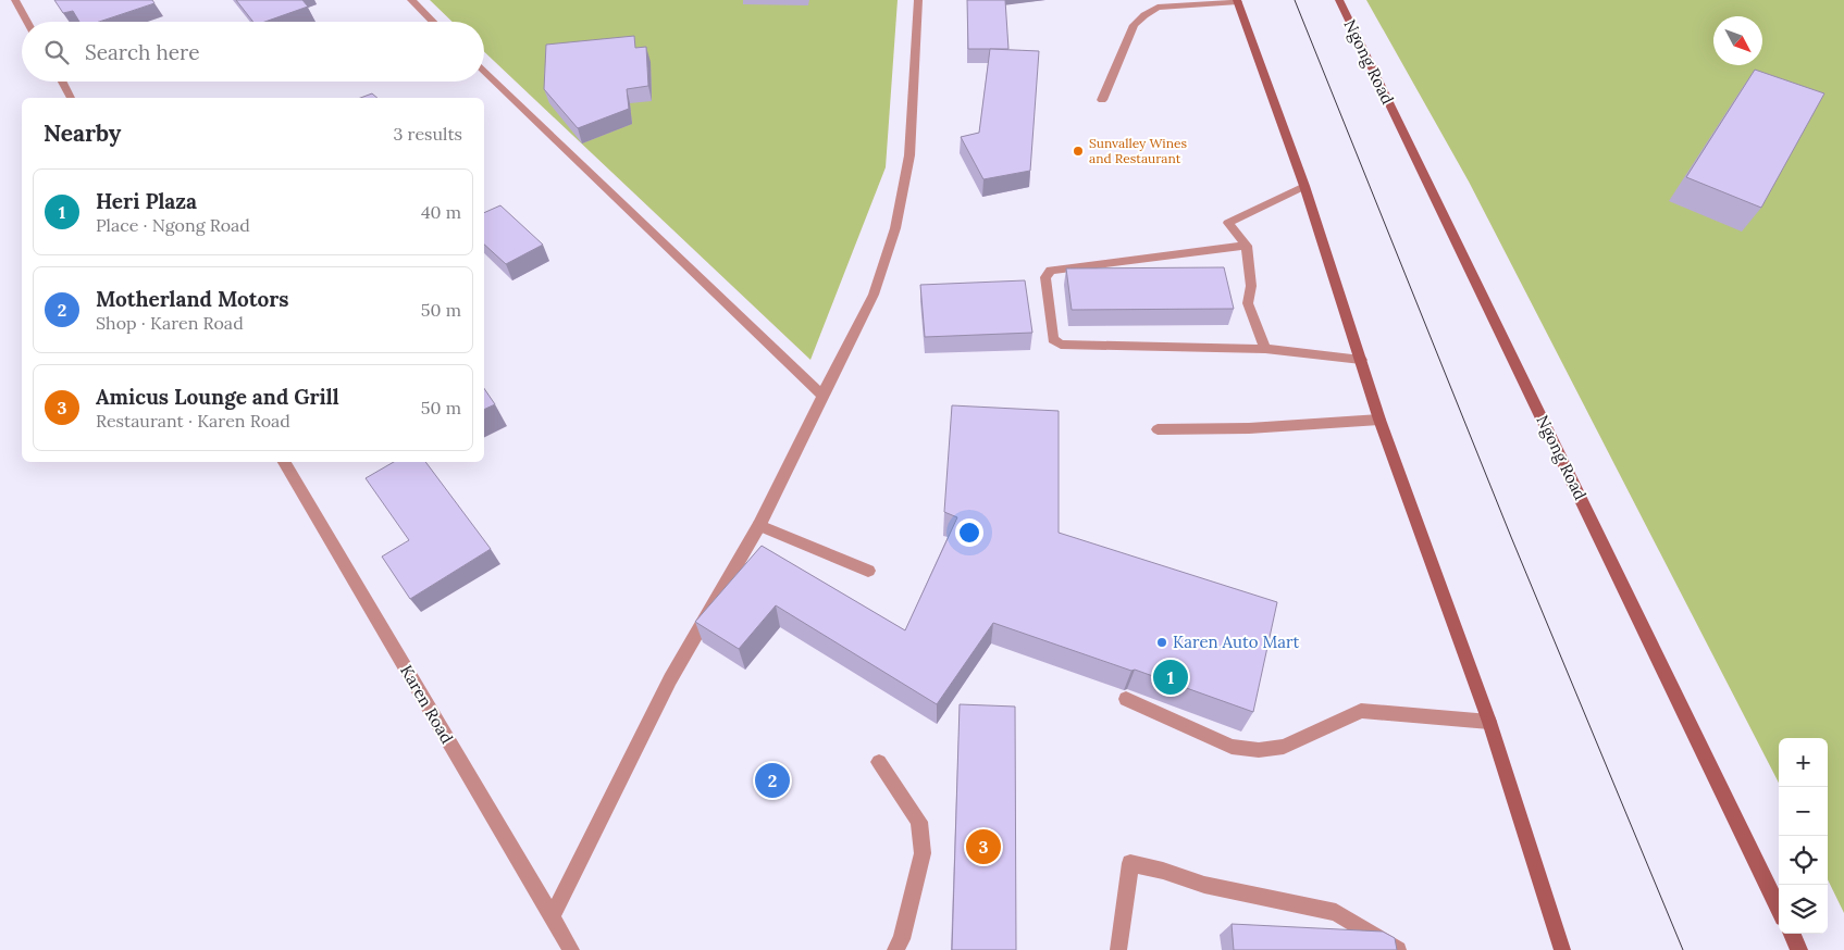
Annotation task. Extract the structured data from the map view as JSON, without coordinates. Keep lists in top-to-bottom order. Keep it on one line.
{"streets":{"main road":["Ngong Road"],"street":["Karen Road"]},"places":["Sunvalley Wines and Restaurant","Karen Auto Mart"],"north":"bottom right","page":{"search":"Search here","heading":["Nearby","3 results"],"list":[{"mark":"1","name":"Heri Plaza","note":"Place · Ngong Road","value":"40 m"},{"mark":"2","name":"Motherland Motors","note":"Shop · Karen Road","value":"50 m"},{"mark":"3","name":"Amicus Lounge and Grill","note":"Restaurant · Karen Road","value":"50 m"}],"pins":["1","2","3"],"map_buttons":["+","−"]}}
